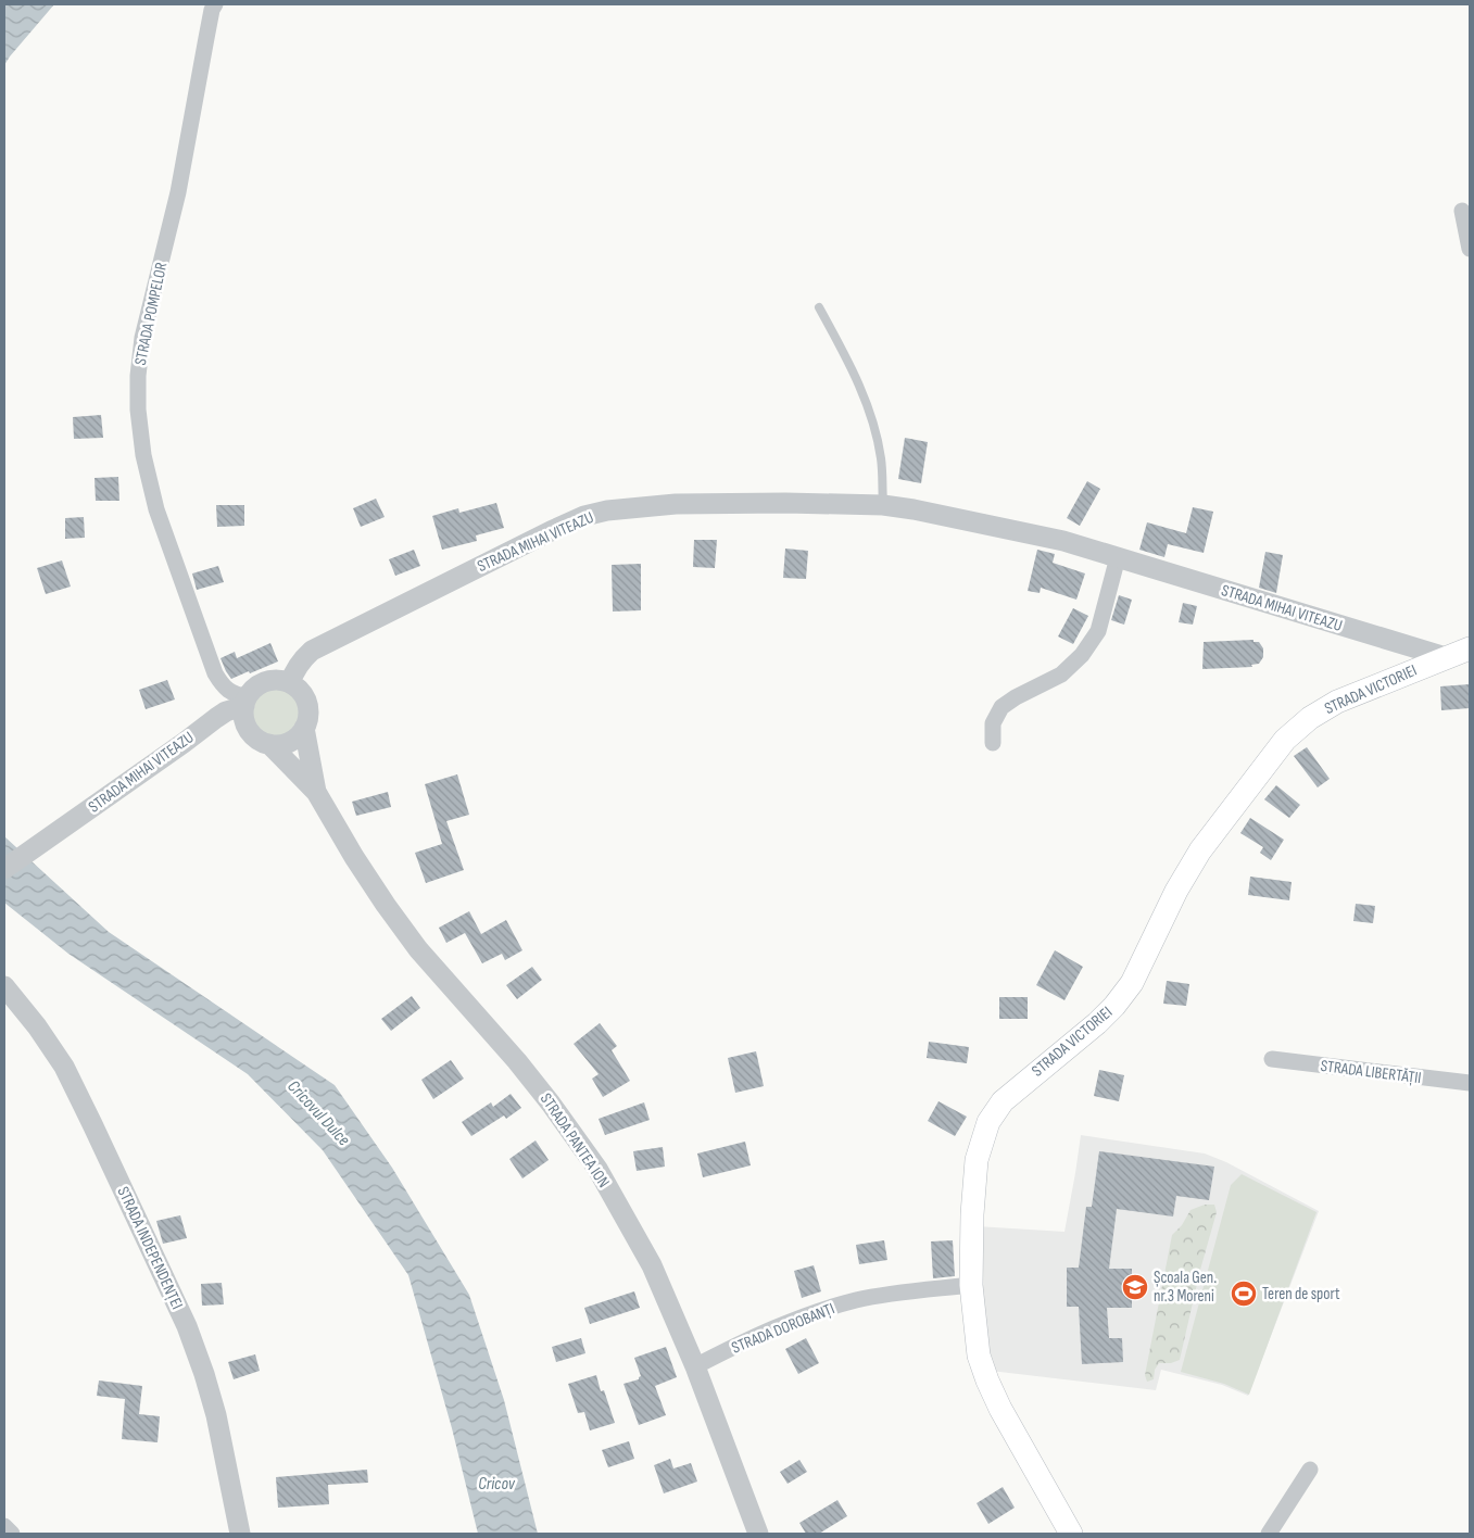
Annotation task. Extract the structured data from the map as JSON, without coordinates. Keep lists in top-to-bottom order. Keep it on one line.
{"streets":{"main road":["STRADA VICTORIEI"],"street":["STRADA POMPELOR","STRADA MIHAI VITEAZU","STRADA LIBERTĂȚII","STRADA PANTEA ION","STRADA INDEPENDENȚEI","STRADA DOROBANȚI"]},"crossings":[["STRADA POMPELOR","STRADA MIHAI VITEAZU"],["STRADA POMPELOR","STRADA PANTEA ION"],["STRADA MIHAI VITEAZU","STRADA VICTORIEI"],["STRADA MIHAI VITEAZU","STRADA PANTEA ION"],["STRADA VICTORIEI","STRADA DOROBANȚI"],["STRADA PANTEA ION","STRADA DOROBANȚI"]],"water":["Cricovul Dulce","Cricov"],"places":{"school or university":["Școala Gen. nr.3 Moreni"],"sports":["Teren de sport"]}}
